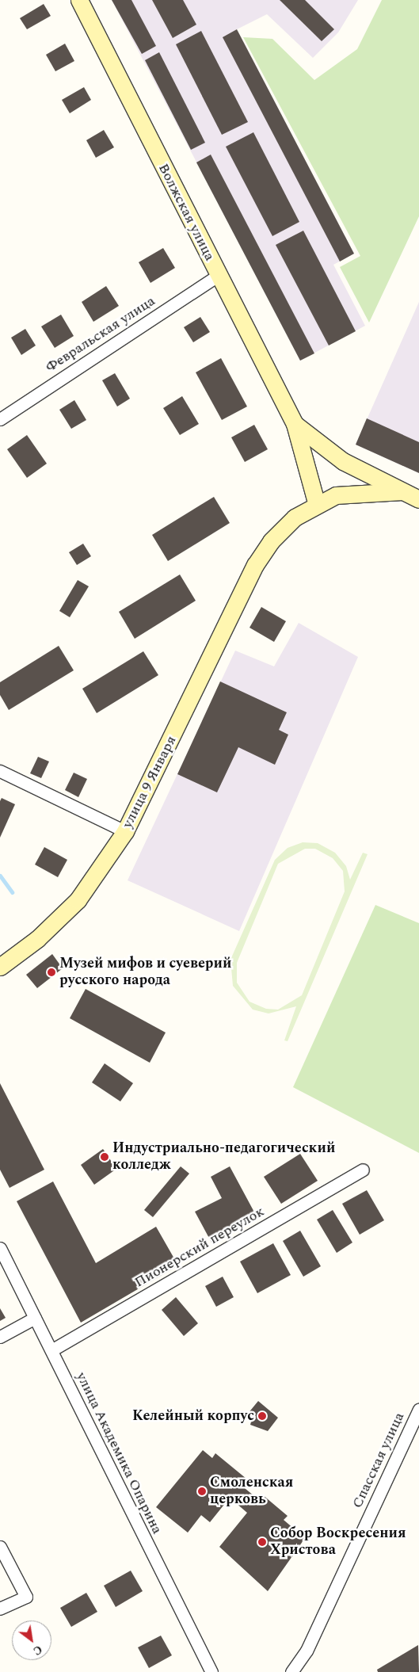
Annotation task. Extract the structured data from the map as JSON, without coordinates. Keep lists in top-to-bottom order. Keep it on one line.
{"streets":{"street":["Волжская улица","Февральская улица","улица 9 Января","Пионерский переулок","улица Академика Опарина","Спасская улица"]},"crossings":[["Волжская улица","Февральская улица"],["Пионерский переулок","улица Академика Опарина"]],"places":["Музей мифов и суеверий русского народа","Индустриально-педагогический колледж","Келейный корпус","Смоленская церковь","Собор Воскресения Христова"],"north":"bottom right"}
